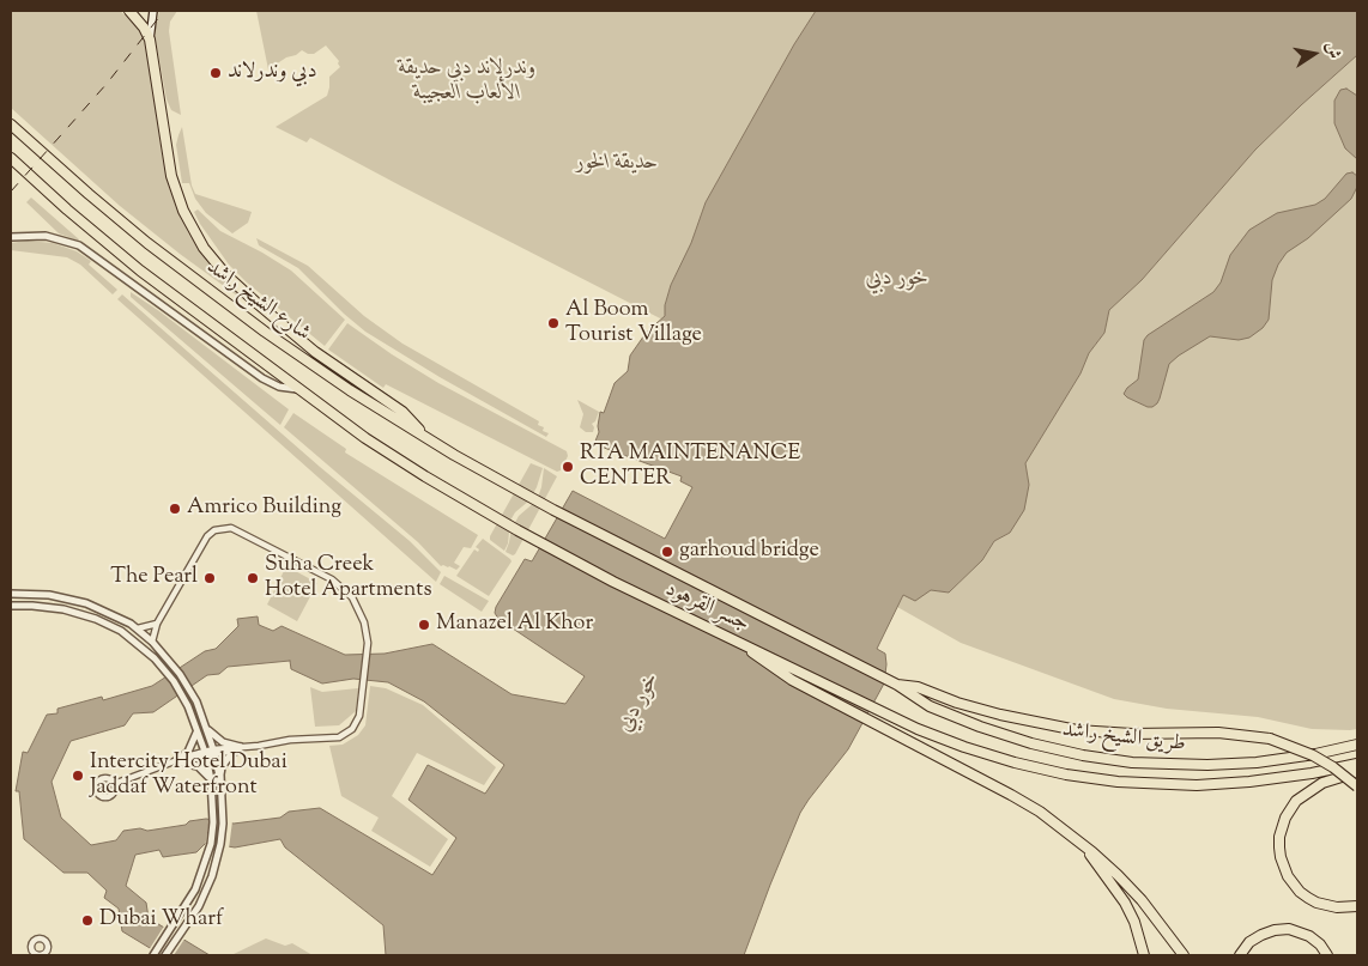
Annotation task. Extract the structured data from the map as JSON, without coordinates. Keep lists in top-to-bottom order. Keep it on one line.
{"streets":{"highway":["شارع الشيخ راشد","جسر القرهود","طريق الشيخ راشد"]},"crossings":[["شارع الشيخ راشد","جسر القرهود"],["جسر القرهود","طريق الشيخ راشد"]],"water":["خور دبي"],"parks":["وندرلاند دبي حديقة الألعاب العجيبة","حديقة الخور"],"places":["دبي وندرلاند","Al Boom Tourist Village","RTA MAINTENANCE CENTER","Amrico Building","garhoud bridge","The Pearl","Suha Creek Hotel Apartments","Manazel Al Khor","Intercity Hotel Dubai Jaddaf Waterfront","Dubai Wharf"],"north":"right"}
